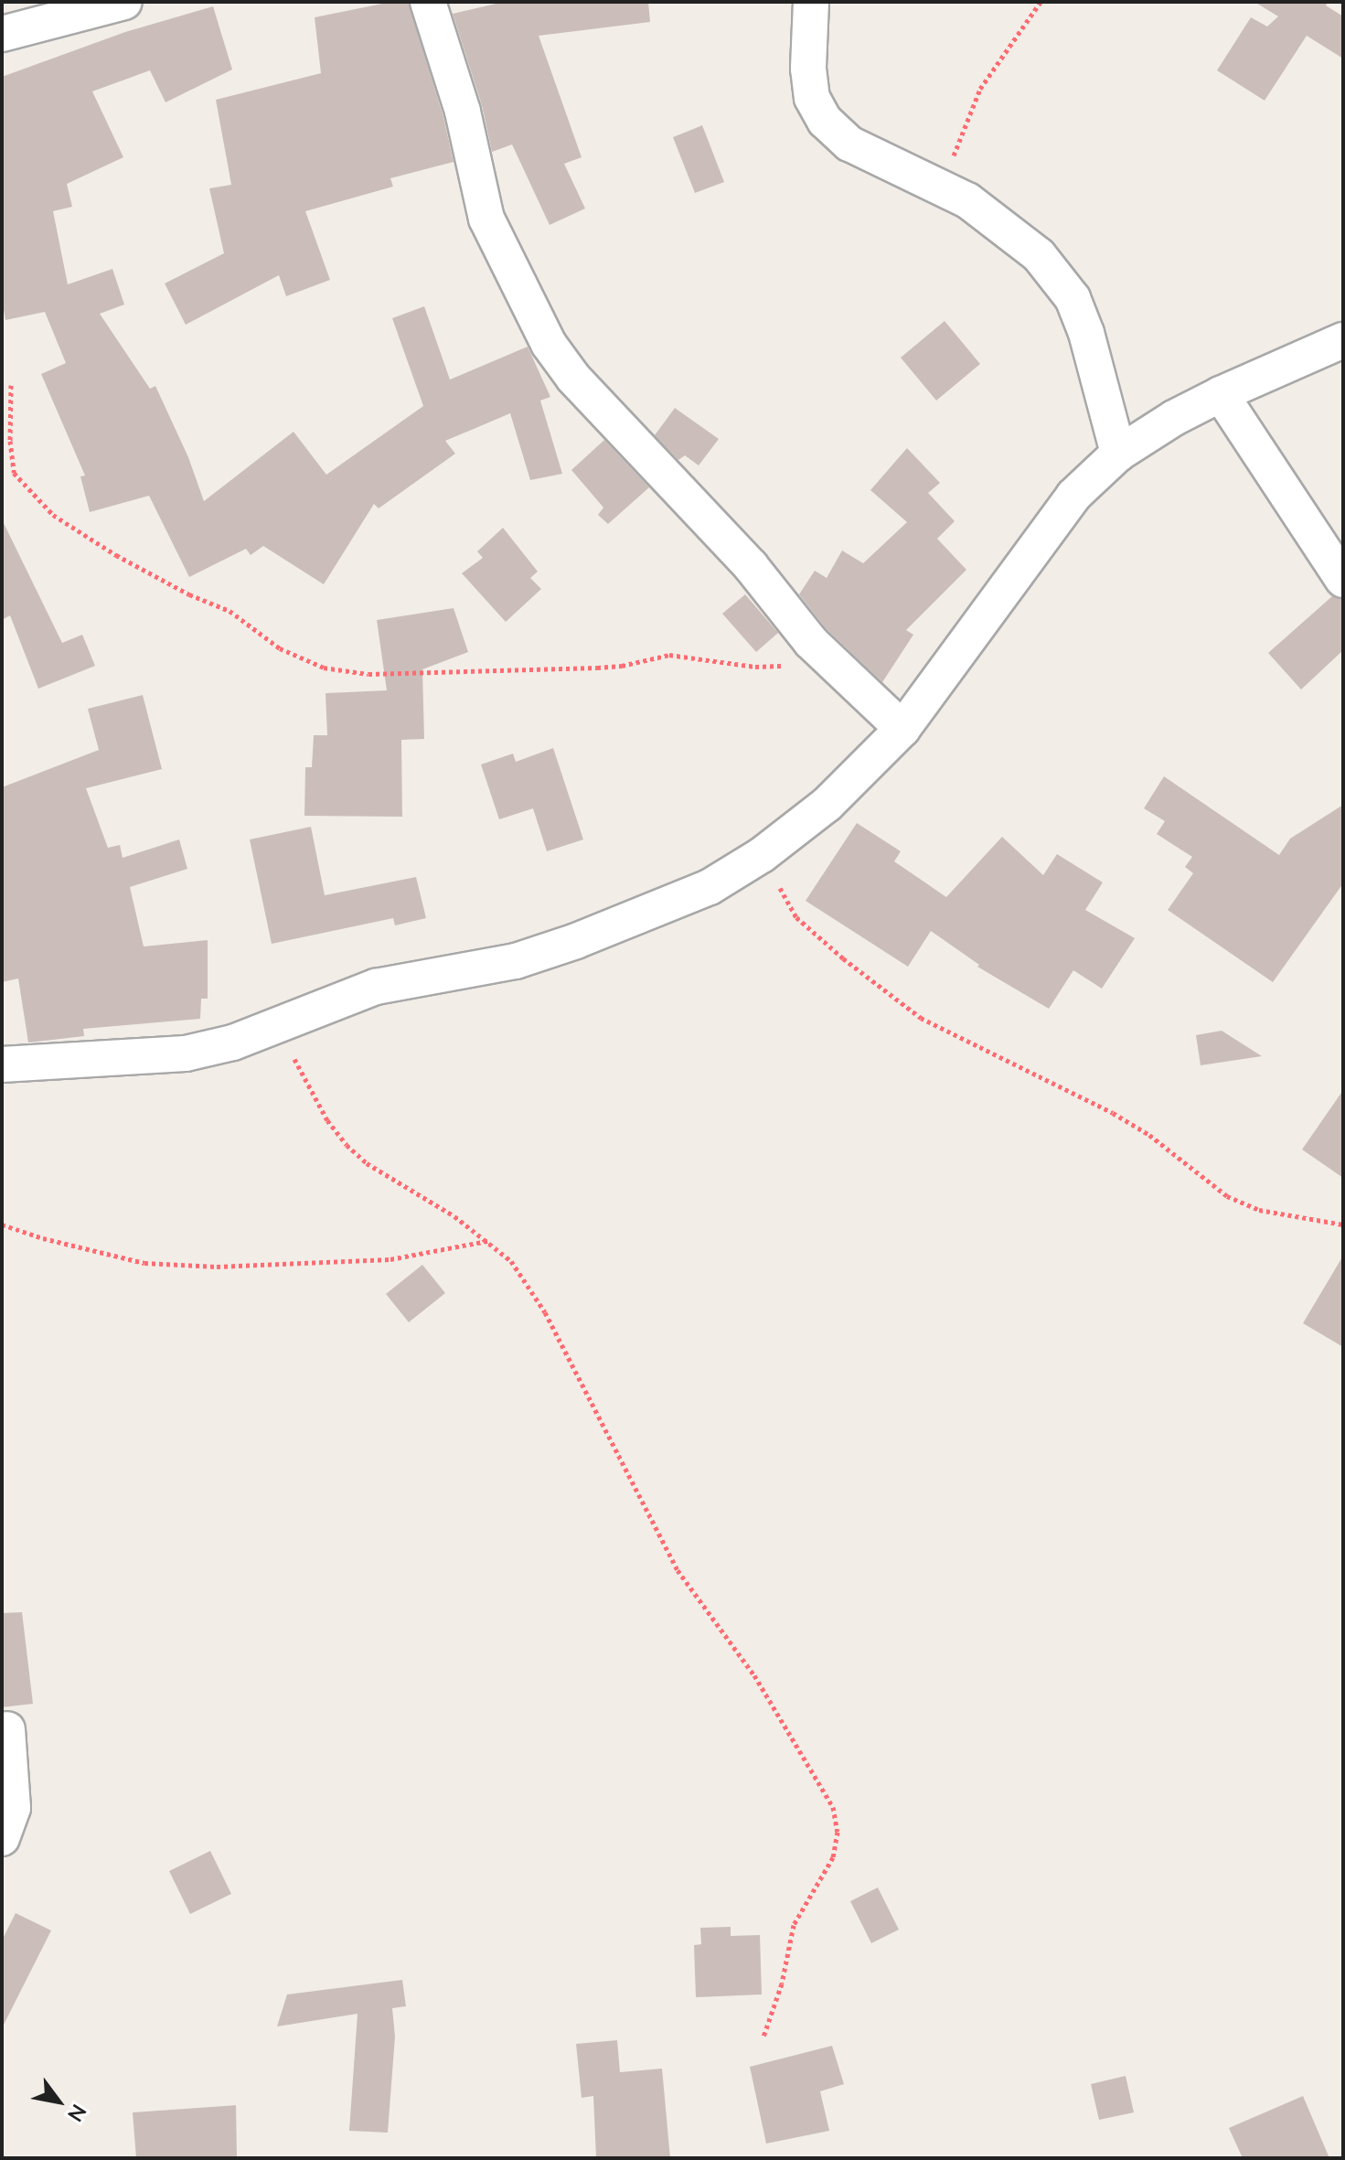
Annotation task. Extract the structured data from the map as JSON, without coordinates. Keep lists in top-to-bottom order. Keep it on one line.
{"north":"bottom right"}
